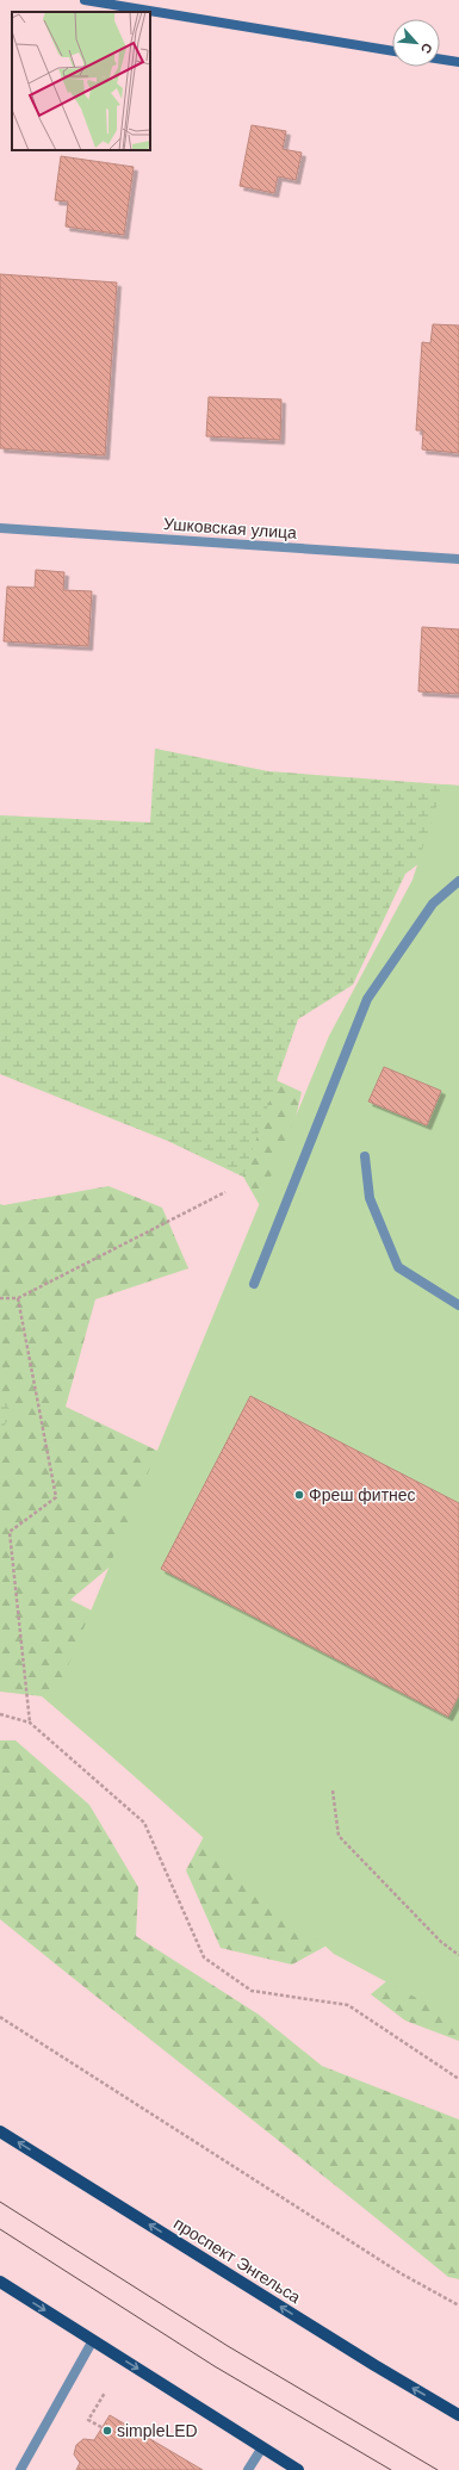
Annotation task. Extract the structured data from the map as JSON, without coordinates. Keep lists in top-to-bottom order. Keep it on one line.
{"streets":{"main road":["проспект Энгельса"],"street":["Ушковская улица"]},"one_way":["проспект Энгельса"],"places":["Фреш фитнес","simpleLED"],"north":"bottom right"}
